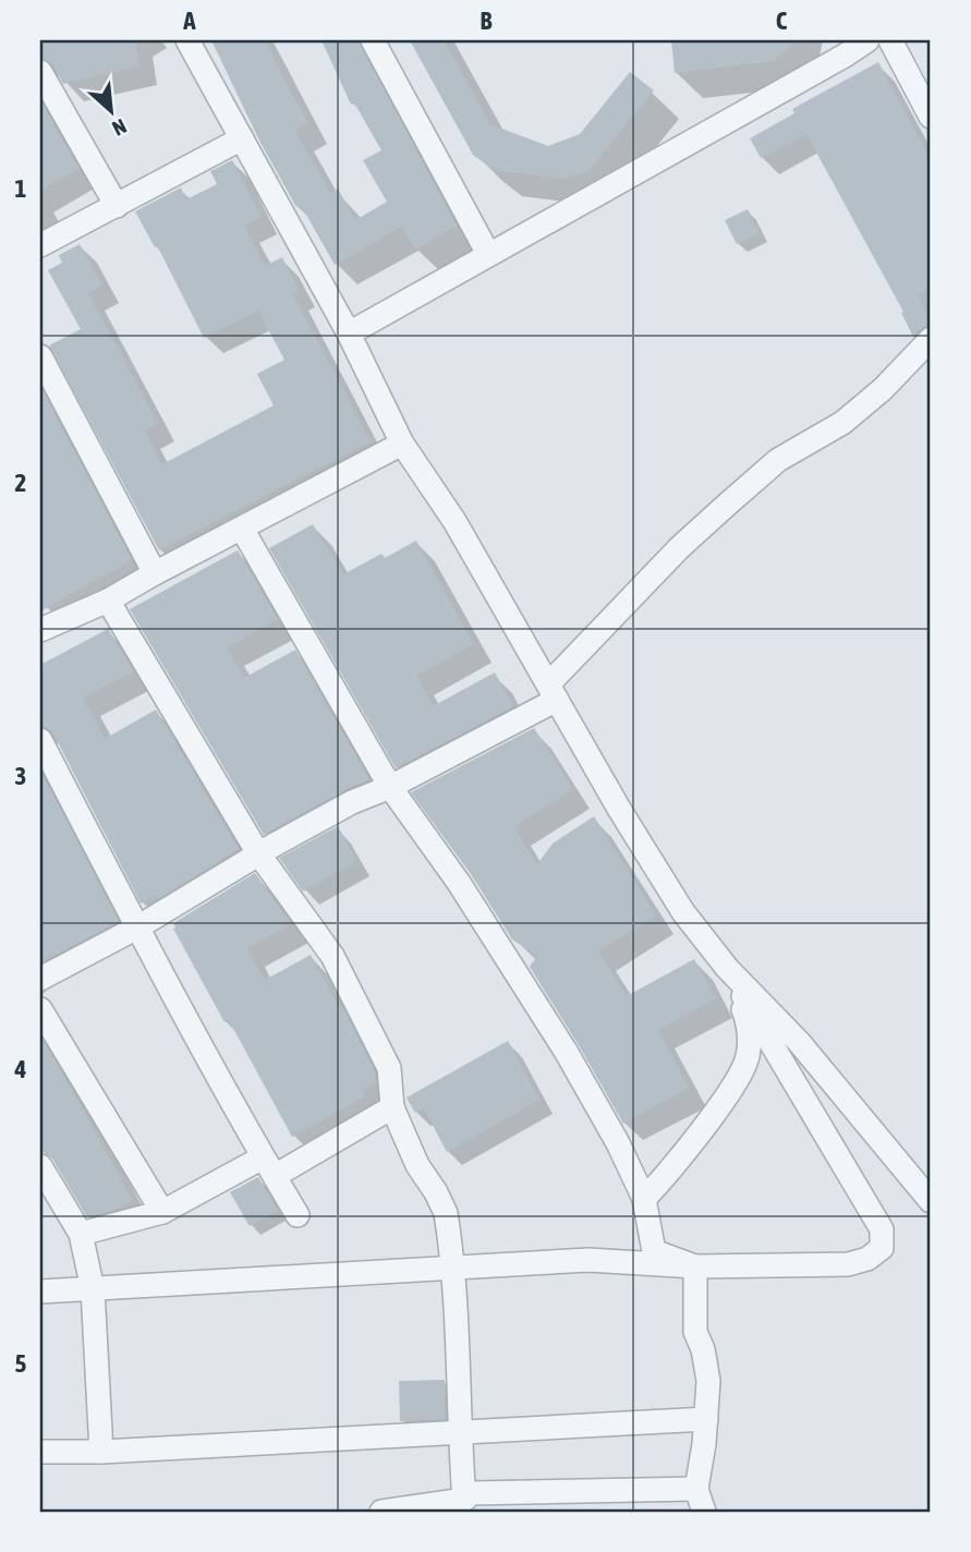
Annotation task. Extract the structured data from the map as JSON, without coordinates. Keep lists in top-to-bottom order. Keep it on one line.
{"north":"bottom right","grid":{"columns":["A","B","C"],"rows":["1","2","3","4","5"]}}
